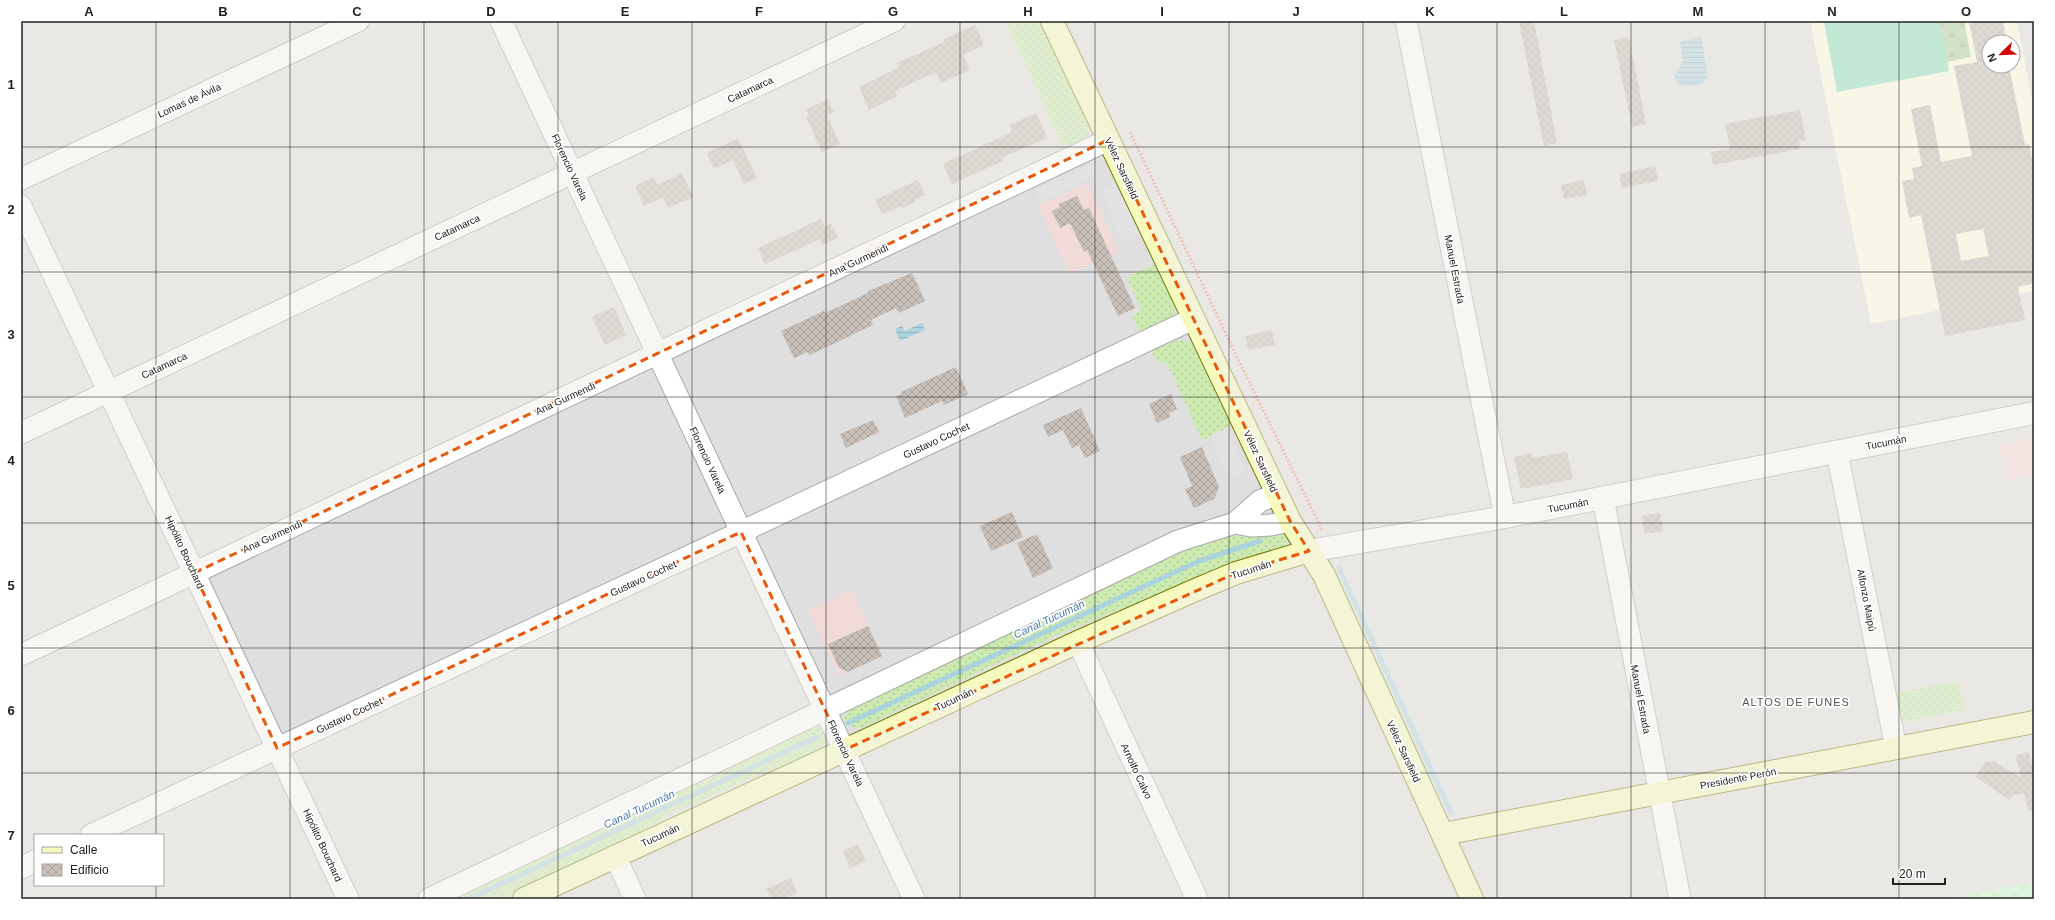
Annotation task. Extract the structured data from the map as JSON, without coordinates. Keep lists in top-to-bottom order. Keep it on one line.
{"streets":{"main road":["Vélez Sarsfield","Tucumán","Presidente Perón"],"street":["Catamarca","Lomas de Ávila","Florencio Varela","Ana Gurmendi","Manuel Estrada","Gustavo Cochet","Hipólito Bouchard","Alfonzo Maipú","Arnolfo Calvo"]},"crossings":[["Catamarca","Florencio Varela"],["Catamarca","Hipólito Bouchard"],["Florencio Varela","Ana Gurmendi"],["Florencio Varela","Gustavo Cochet"],["Florencio Varela","Tucumán"],["Vélez Sarsfield","Ana Gurmendi"],["Vélez Sarsfield","Gustavo Cochet"],["Vélez Sarsfield","Tucumán"],["Vélez Sarsfield","Presidente Perón"],["Ana Gurmendi","Hipólito Bouchard"],["Manuel Estrada","Tucumán"],["Manuel Estrada","Presidente Perón"],["Gustavo Cochet","Hipólito Bouchard"],["Tucumán","Alfonzo Maipú"],["Tucumán","Arnolfo Calvo"],["Alfonzo Maipú","Presidente Perón"]],"districts":["ALTOS DE FUNES"],"water":["Canal Tucumán"],"legend":["Calle","Edificio"],"scale_bar":"20 m","north":"bottom left","grid":{"columns":["A","B","C","D","E","F","G","H","I","J","K","L","M","N","O"],"rows":["1","2","3","4","5","6","7"]}}
